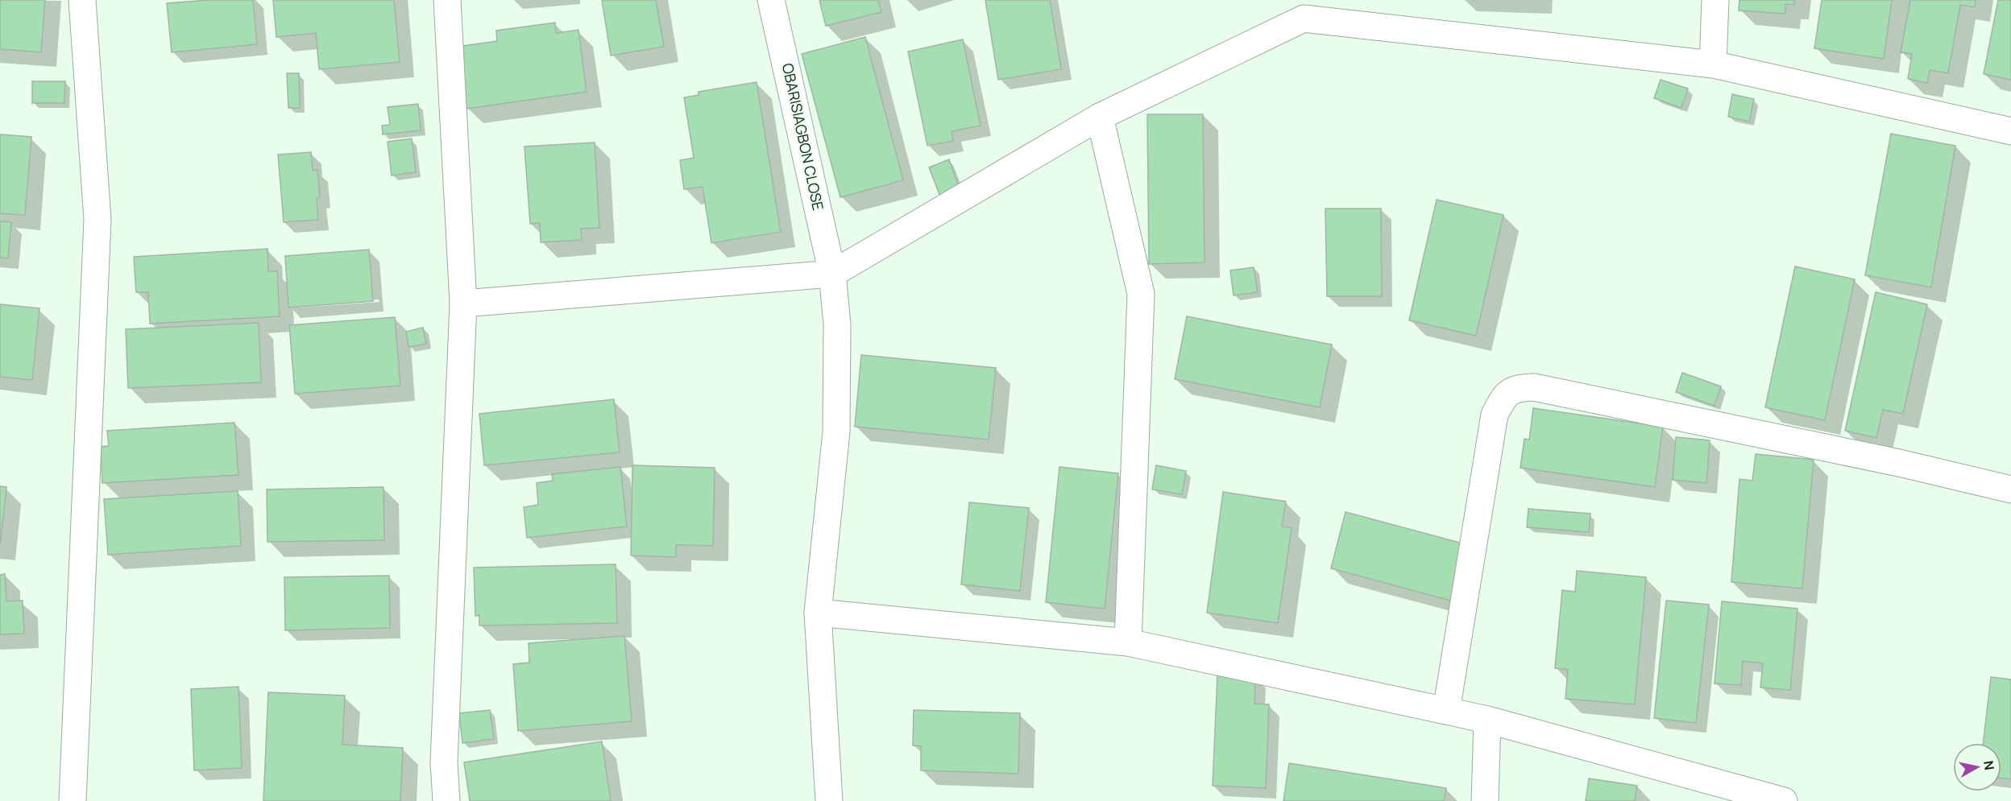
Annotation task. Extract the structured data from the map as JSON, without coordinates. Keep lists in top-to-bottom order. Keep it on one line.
{"streets":{"street":["OBARISIAGBON CLOSE"]},"north":"right"}
